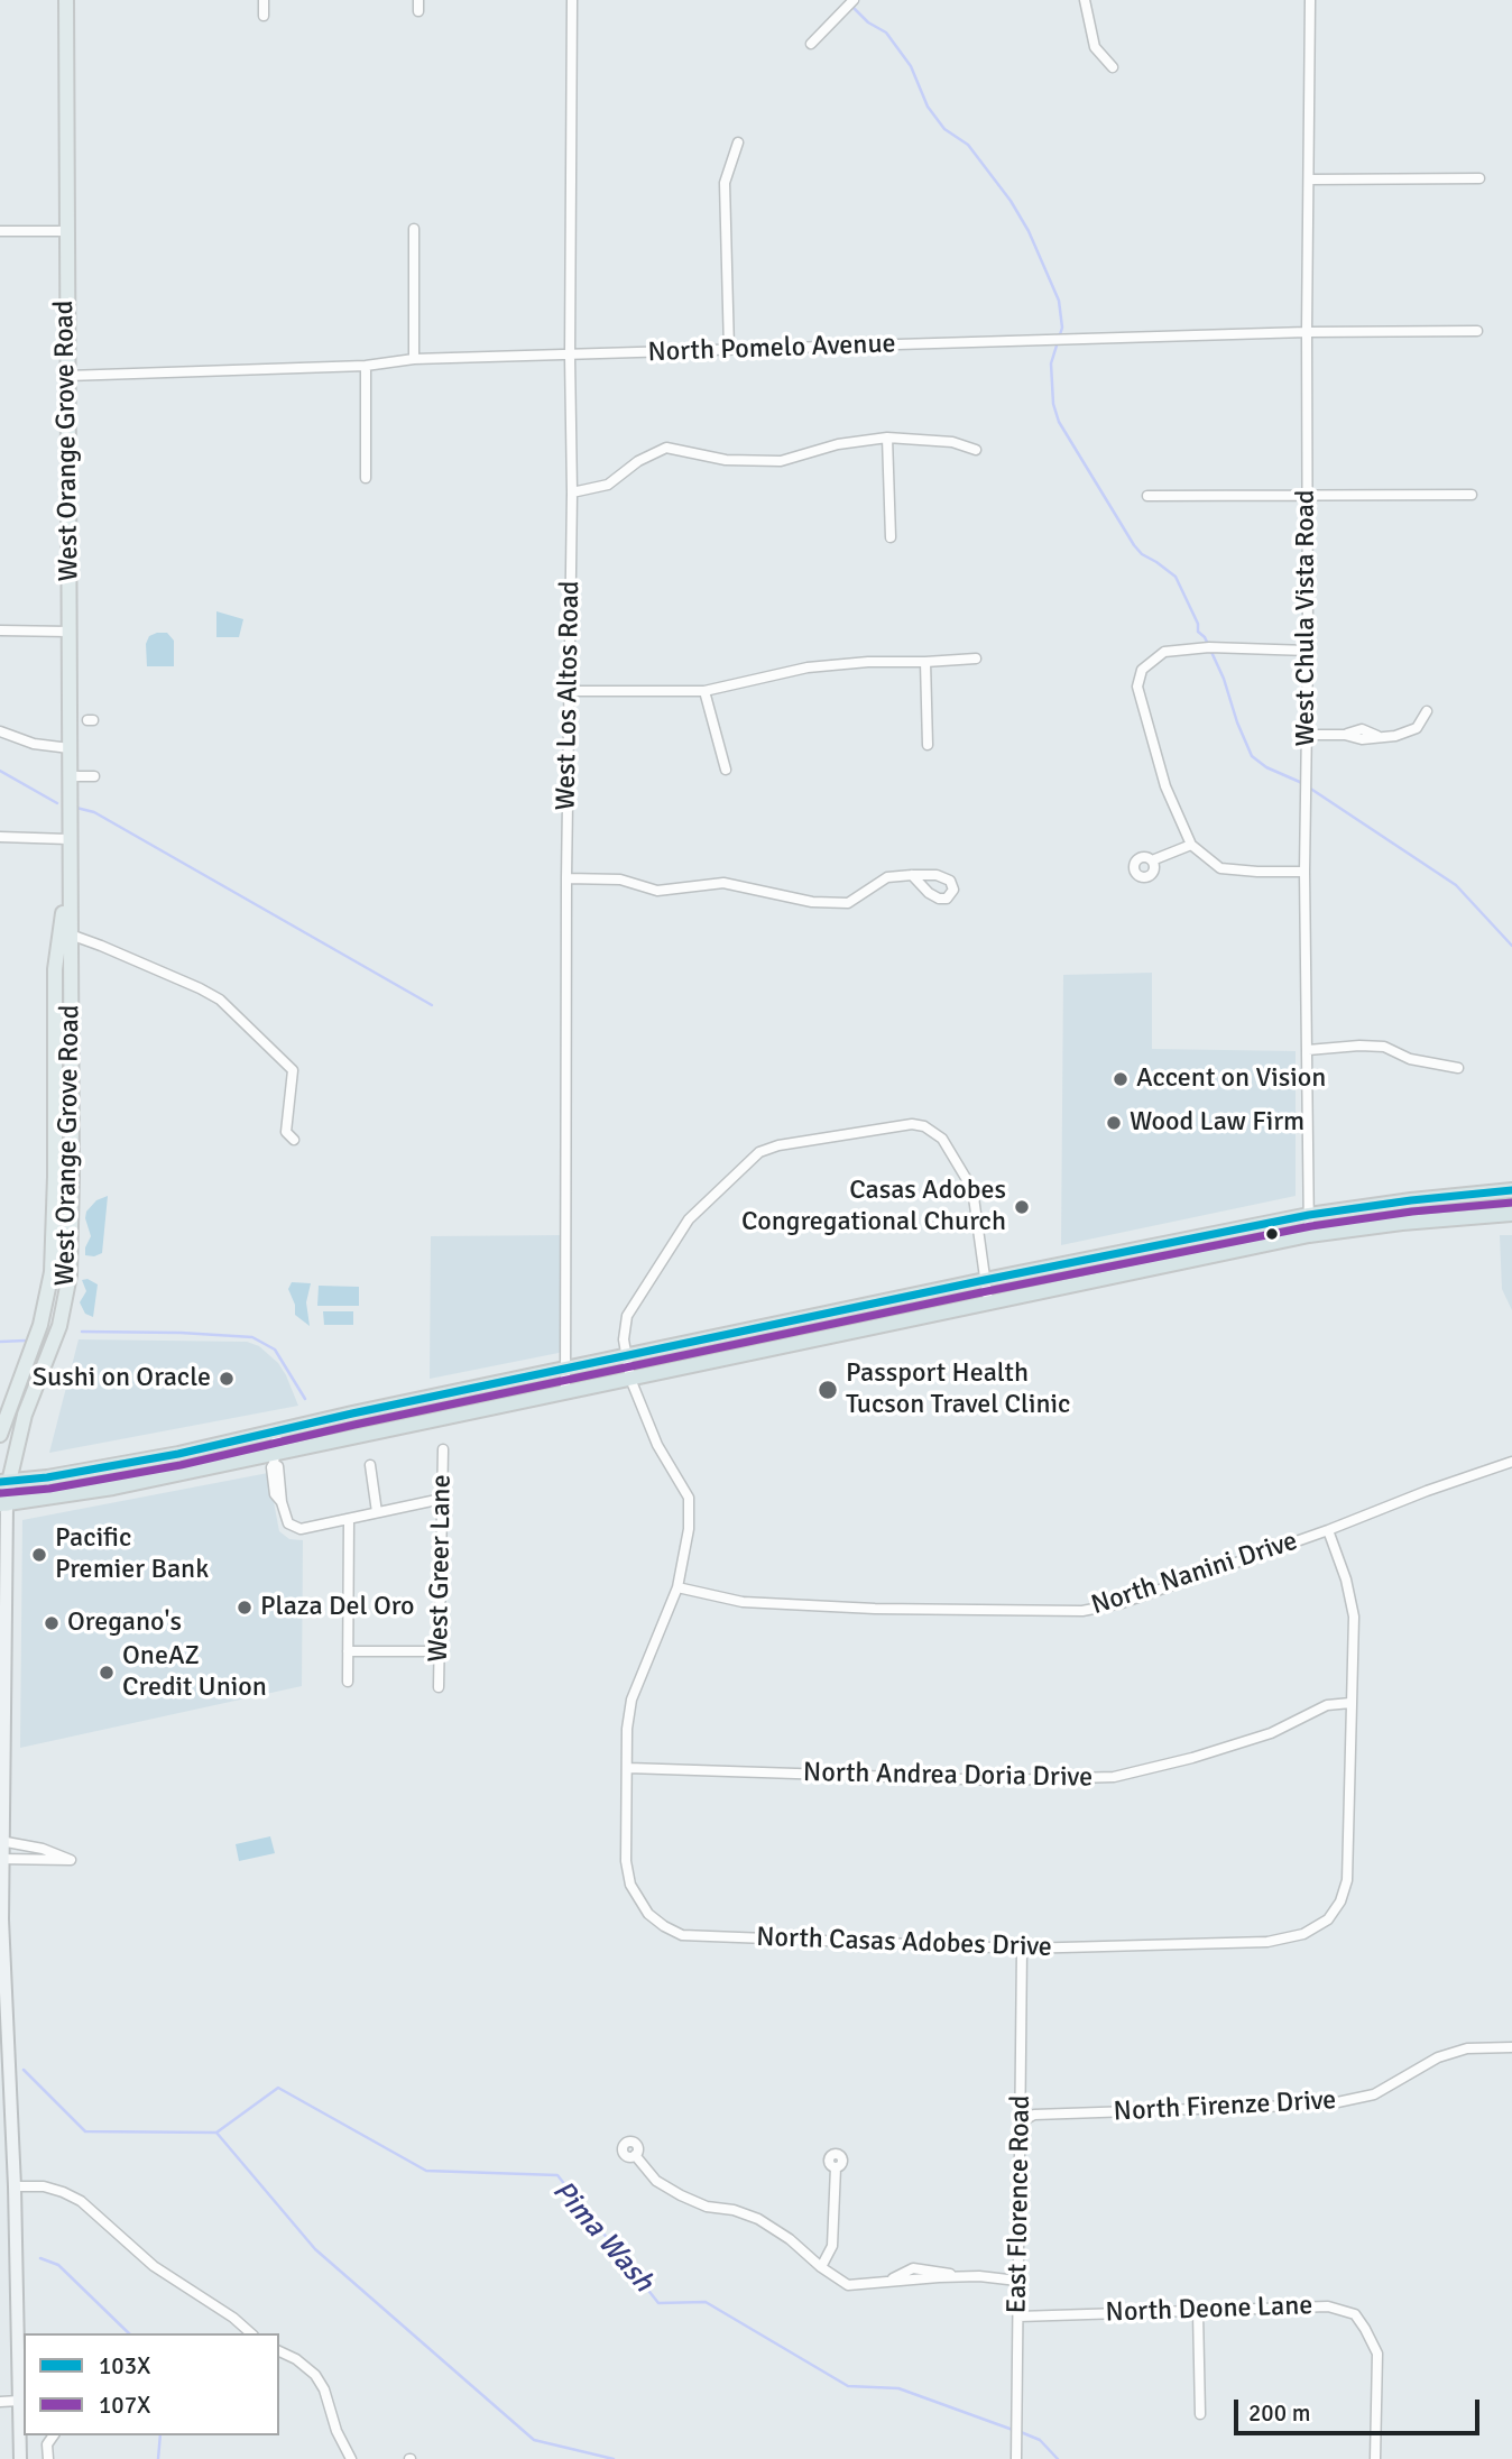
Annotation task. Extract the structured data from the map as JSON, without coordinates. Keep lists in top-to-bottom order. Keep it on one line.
{"streets":{"main road":["West Orange Grove Road"],"street":["North Pomelo Avenue","West Chula Vista Road","West Los Altos Road","West Greer Lane","North Nanini Drive","North Andrea Doria Drive","North Casas Adobes Drive","North Firenze Drive","East Florence Road","North Deone Lane"]},"crossings":[["North Pomelo Avenue","West Orange Grove Road"],["North Pomelo Avenue","West Chula Vista Road"],["North Pomelo Avenue","West Los Altos Road"],["North Nanini Drive","North Casas Adobes Drive"],["North Andrea Doria Drive","North Casas Adobes Drive"],["North Casas Adobes Drive","East Florence Road"],["North Firenze Drive","East Florence Road"],["East Florence Road","North Deone Lane"]],"water":["Pima Wash"],"places":["Accent on Vision","Wood Law Firm","Casas Adobes Congregational Church","Sushi on Oracle","Passport Health Tucson Travel Clinic","Pacific Premier Bank","Plaza Del Oro","Oregano's","OneAZ Credit Union"],"lines":["transit line 103X","transit line 107X"],"legend":["103X","107X"],"scale_bar":"200 m"}
